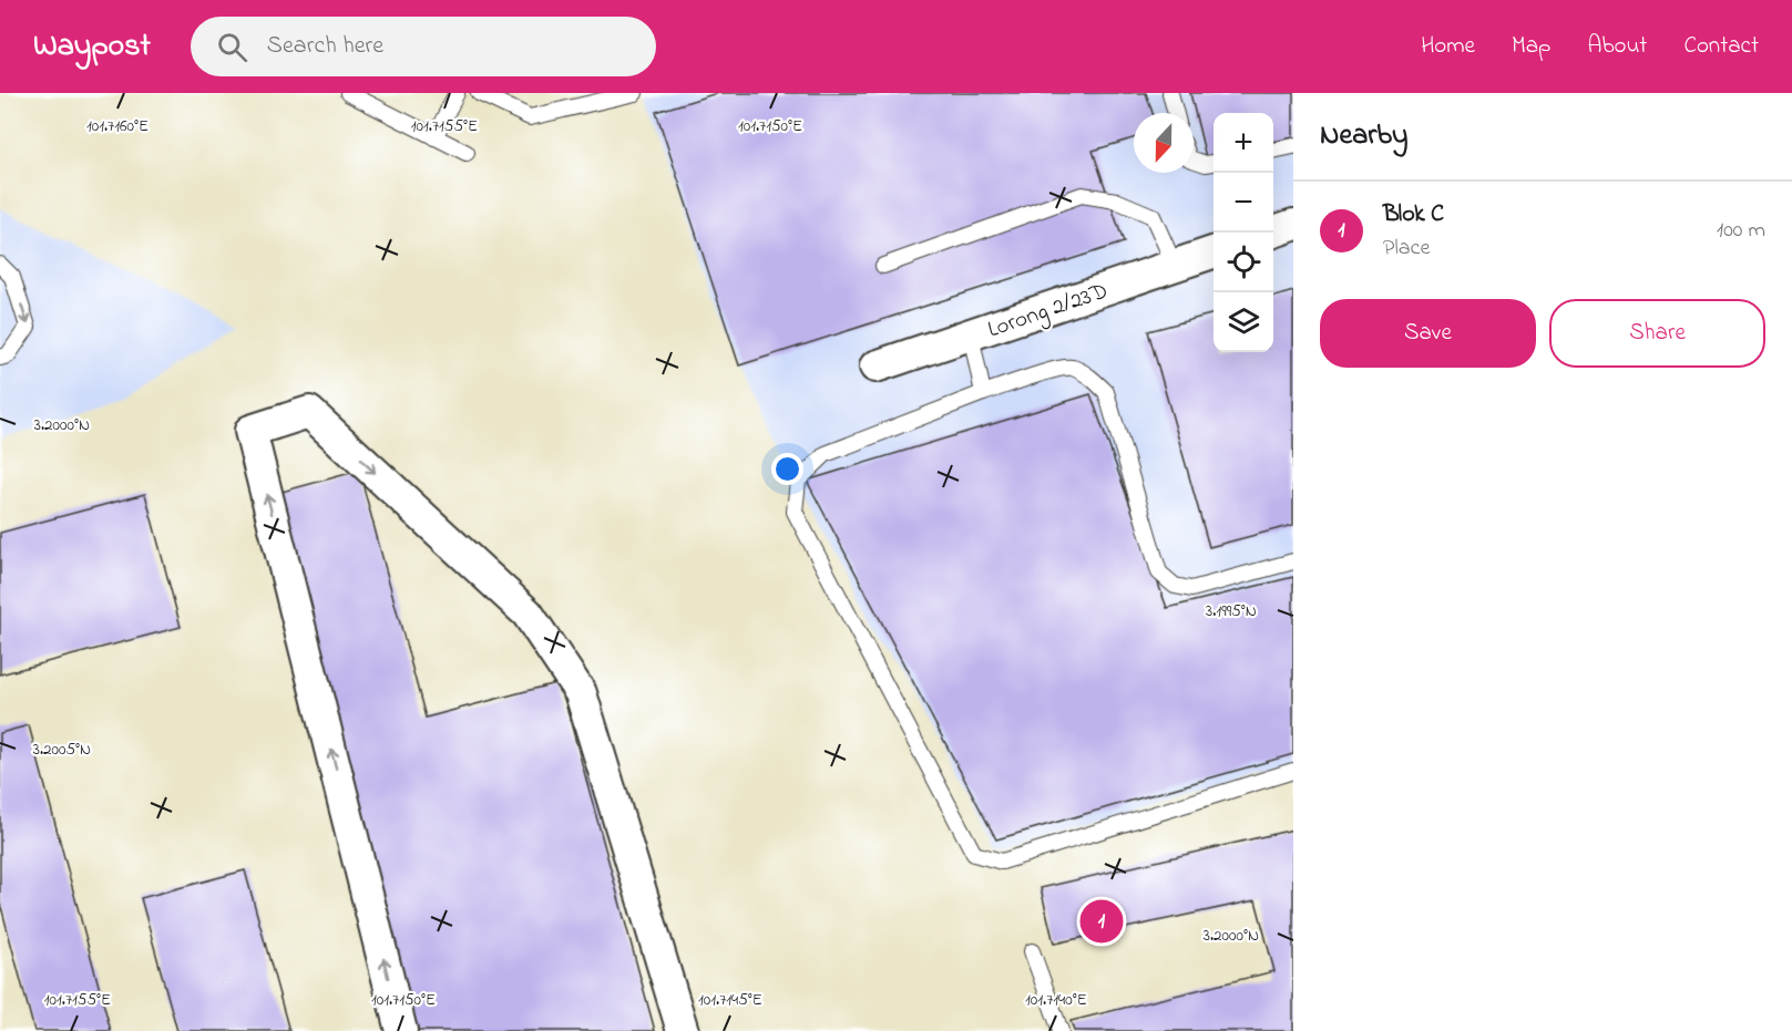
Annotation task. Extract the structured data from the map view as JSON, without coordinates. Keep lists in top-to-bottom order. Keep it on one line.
{"streets":{"street":["Lorong 2/23D"]},"north":"bottom","page":{"header":"Waypost","search":"Search here","nav":["Home","Map","About","Contact"],"heading":"Nearby","map_buttons":["+","−"],"list":[{"mark":"1","name":"Blok C","note":"Place","value":"100 m"}],"buttons":["Save","Share"],"pins":"1"},"coordinates":["101.7150°E","101.7160°E","101.7155°E","3.2000°N","3.1995°N","3.2005°N","101.7145°E","101.7140°E"]}
